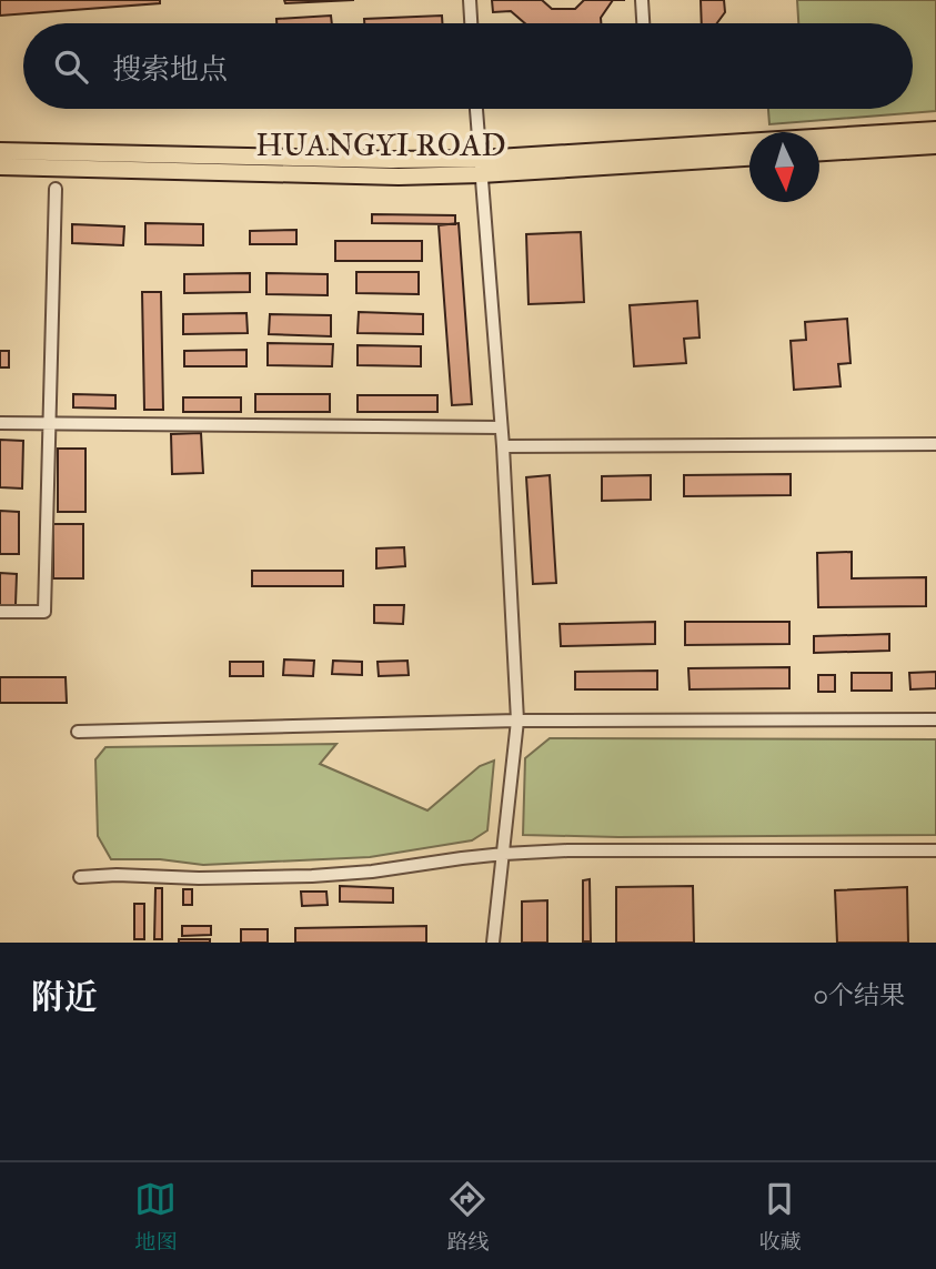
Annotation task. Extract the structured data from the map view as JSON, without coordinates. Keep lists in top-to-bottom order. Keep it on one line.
{"streets":{"main road":["HUANGYI ROAD"]},"north":"bottom","page":{"search":"搜索地点","heading":["附近","0个结果"],"nav":["地图","路线","收藏"]}}
